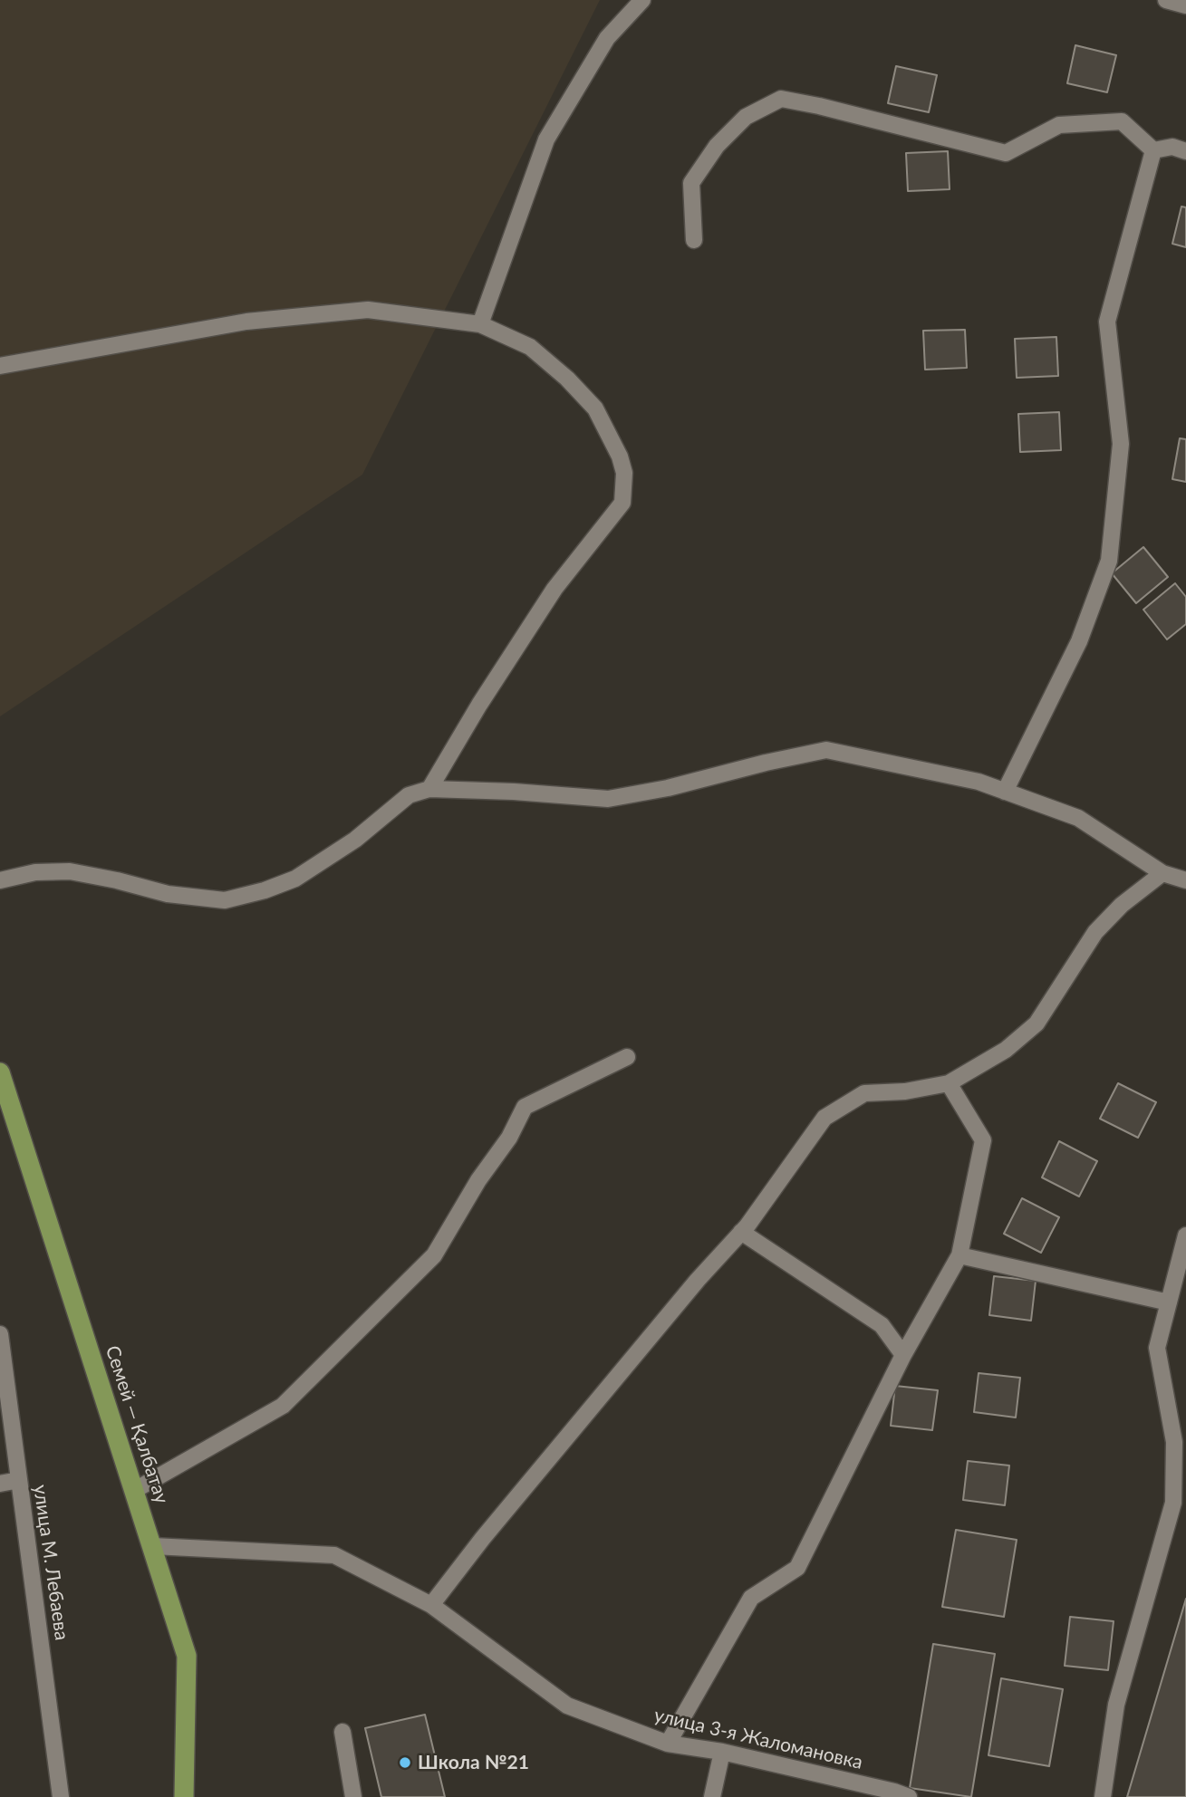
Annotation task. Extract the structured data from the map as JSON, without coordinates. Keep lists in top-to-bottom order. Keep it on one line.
{"streets":{"highway":["Семей — Қалбатау"],"street":["улица М. Лебаева","улица 3-я Жаломановка"]},"crossings":[["Семей — Қалбатау","улица 3-я Жаломановка"]],"places":["Школа №21"]}
